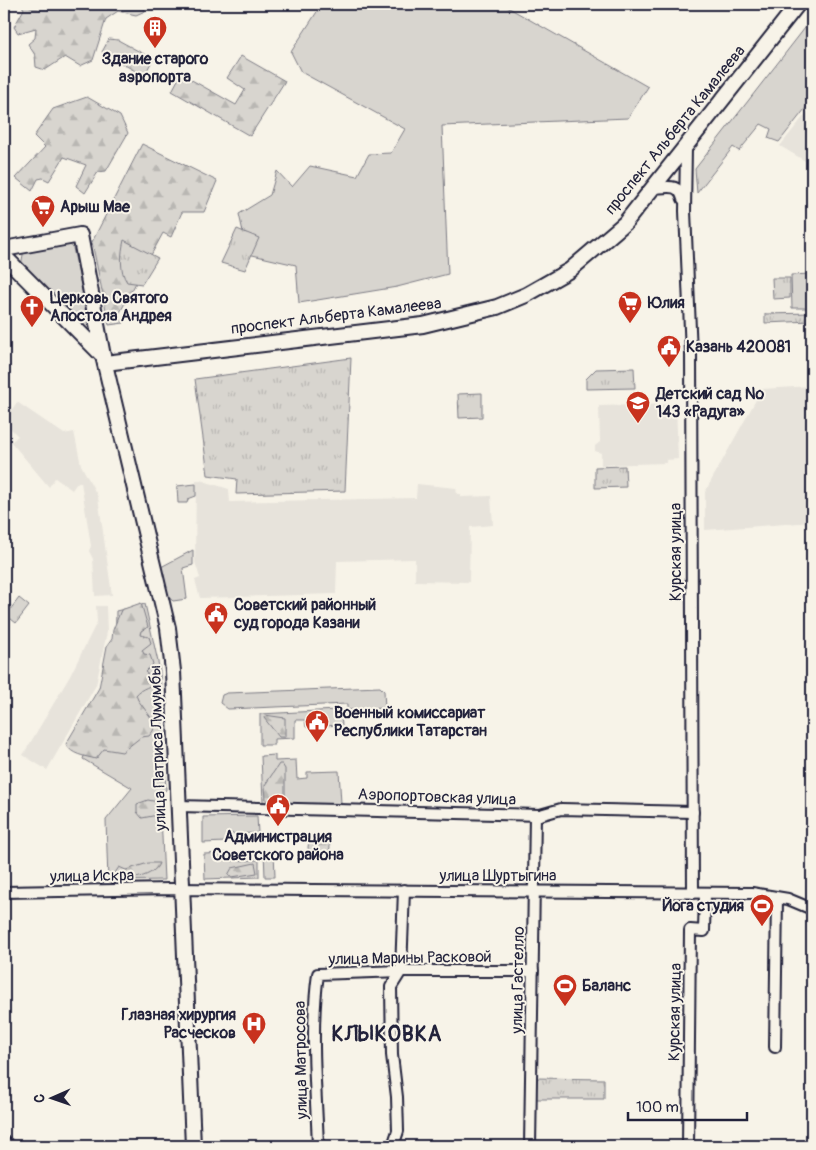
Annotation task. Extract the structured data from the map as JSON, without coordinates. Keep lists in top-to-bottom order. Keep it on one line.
{"streets":{"main road":["проспект Альберта Камалеева","улица Патриса Лумумбы"],"street":["Курская улица","Аэропортовская улица","улица Искра","улица Шуртыгина","улица Марины Расковой","улица Гастелло","улица Матросова"]},"crossings":[["проспект Альберта Камалеева","Курская улица"],["проспект Альберта Камалеева","улица Патриса Лумумбы"],["Курская улица","Аэропортовская улица"],["Курская улица","улица Шуртыгина"],["улица Патриса Лумумбы","Аэропортовская улица"],["улица Патриса Лумумбы","улица Искра"],["улица Патриса Лумумбы","улица Шуртыгина"],["Аэропортовская улица","улица Гастелло"],["улица Искра","улица Шуртыгина"],["улица Шуртыгина","улица Гастелло"],["улица Марины Расковой","улица Гастелло"],["улица Марины Расковой","улица Матросова"]],"districts":["КЛЫКОВКА"],"places":{"building":["Здание старого аэропорта"],"supermarket":["Арыш Мае","Юлия"],"church":["Церковь Святого Апостола Андрея"],"public building":["Казань 420081","Советский районный суд города Казани","Военный комиссариат Республики Татарстан","Администрация Советского района"],"school or university":["Детский сад № 143 «Радуга»"],"sports":["Йога студия","Баланс"],"hospital":["Глазная хирургия Расческов"]},"scale_bar":"100 m","north":"left"}
